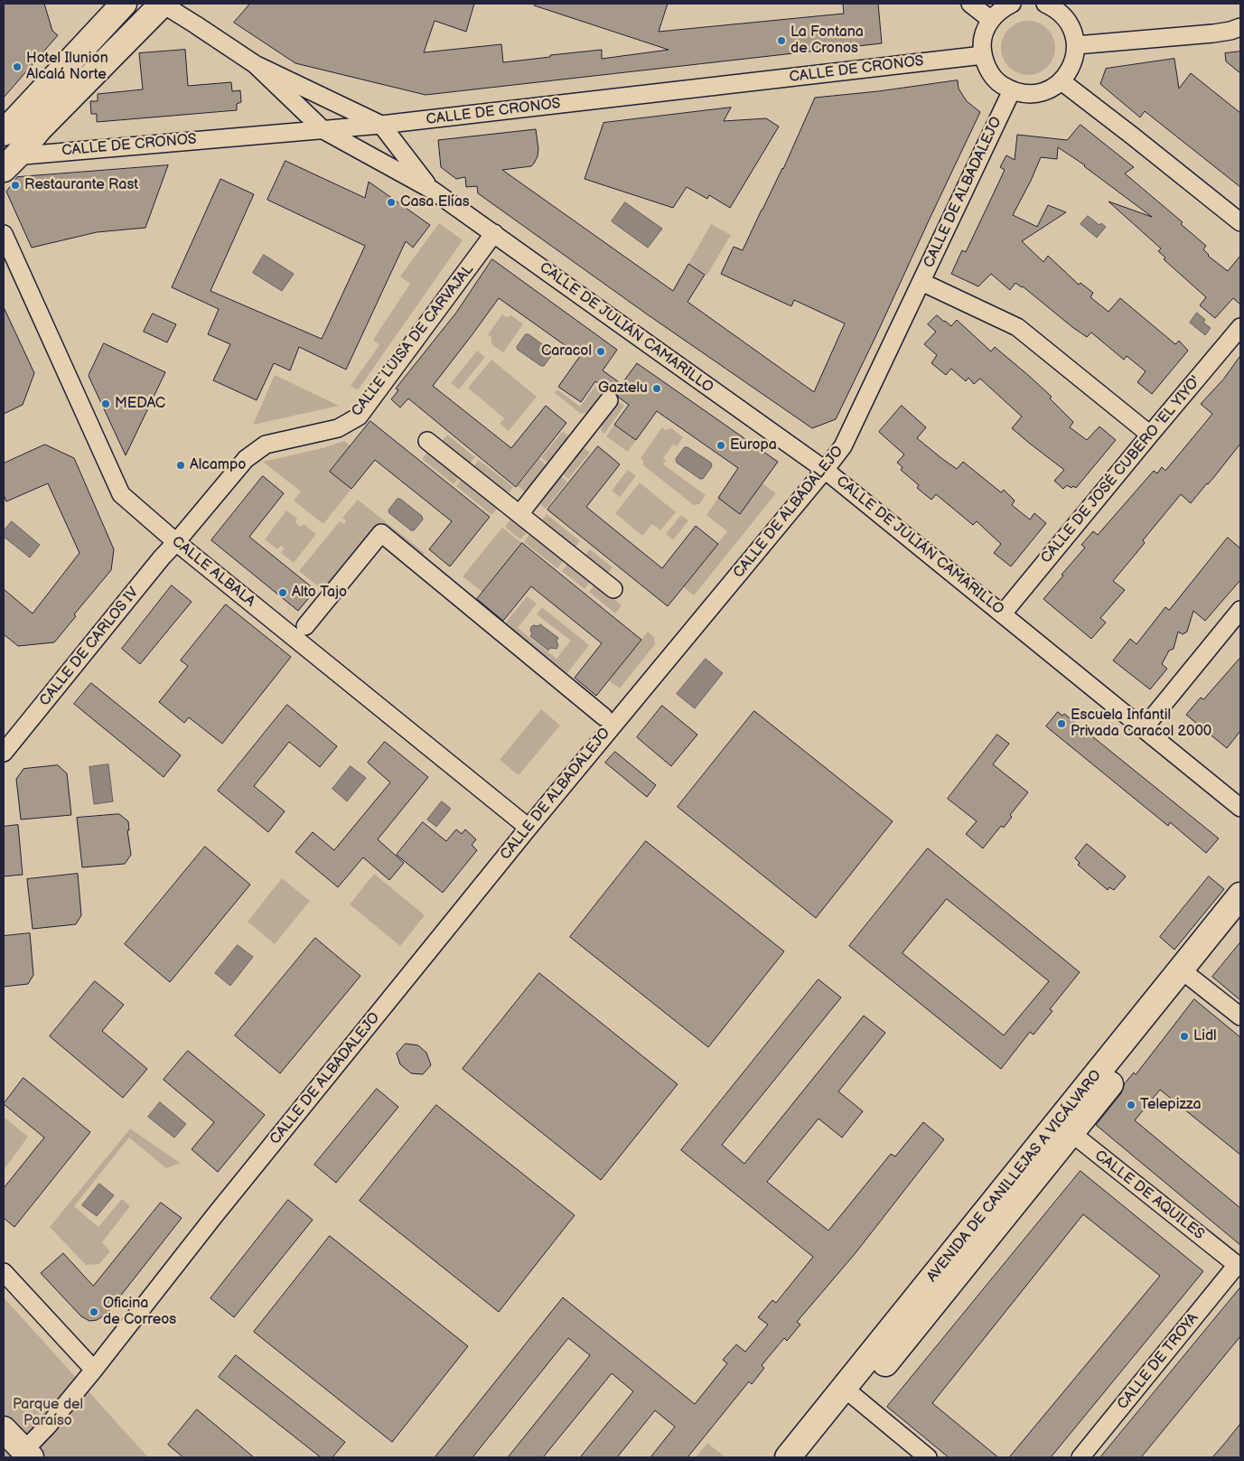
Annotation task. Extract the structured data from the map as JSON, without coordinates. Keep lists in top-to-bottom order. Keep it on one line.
{"streets":{"main road":["AVENIDA DE CANILLEJAS A VICÁLVARO"],"street":["CALLE DE CRONOS","CALLE DE ALBADALEJO","CALLE DE JULIÁN CAMARILLO","CALLE LUISA DE CARVAJAL","CALLE DE JOSÉ CUBERO 'EL YIYO'","CALLE ALBALA","CALLE DE CARLOS IV","CALLE DE AQUILES","CALLE DE TROYA"]},"crossings":[["CALLE DE CRONOS","CALLE DE JULIÁN CAMARILLO"],["CALLE DE ALBADALEJO","CALLE DE JULIÁN CAMARILLO"],["CALLE DE ALBADALEJO","CALLE ALBALA"],["CALLE DE JULIÁN CAMARILLO","CALLE LUISA DE CARVAJAL"],["CALLE DE JULIÁN CAMARILLO","CALLE DE JOSÉ CUBERO 'EL YIYO'"],["CALLE LUISA DE CARVAJAL","CALLE ALBALA"],["CALLE LUISA DE CARVAJAL","CALLE DE CARLOS IV"],["CALLE ALBALA","CALLE DE CARLOS IV"],["AVENIDA DE CANILLEJAS A VICÁLVARO","CALLE DE AQUILES"],["CALLE DE AQUILES","CALLE DE TROYA"]],"parks":["Parque del Paraíso"],"places":["La Fontana de Cronos","Hotel Ilunion Alcalá Norte","Restaurante Rast","Casa Elías","Caracol","Gaztelu","MEDAC","Europa","Alcampo","Alto Tajo","Escuela Infantil Privada Caracol 2000","Lidl","Telepizza","Oficina de Correos"]}
